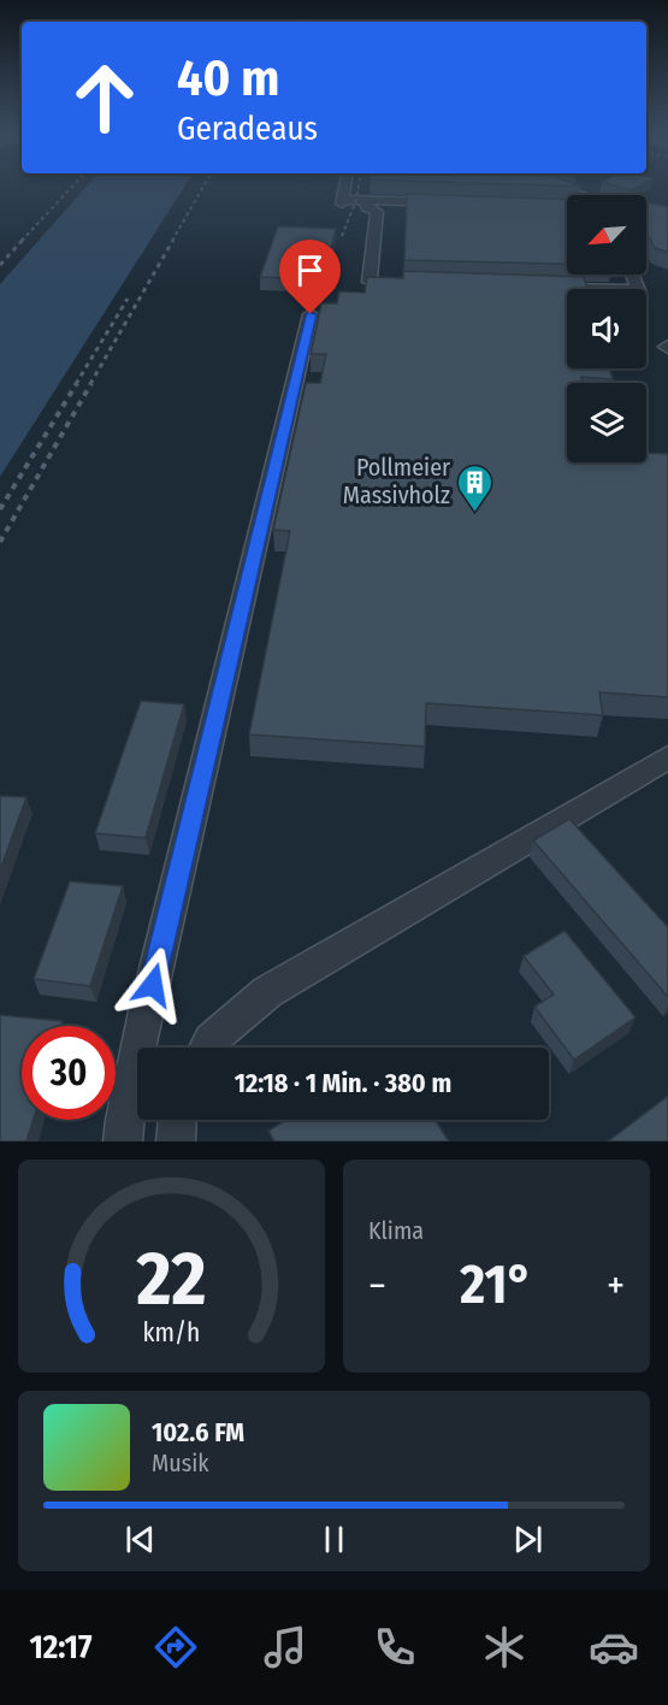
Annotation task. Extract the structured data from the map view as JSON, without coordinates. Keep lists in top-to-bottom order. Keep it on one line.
{"places":{"building":["Pollmeier Massivholz"]},"north":"bottom left","page":{"turn":["40 m","Geradeaus"],"limit":"30","trip":"12:18 · 1 Min. · 380 m","tile":"Klima","heat":["−","21°","+"],"song":["102.6 FM","Musik"],"tabs":"12:17","gauge":["22","km/h"]}}
